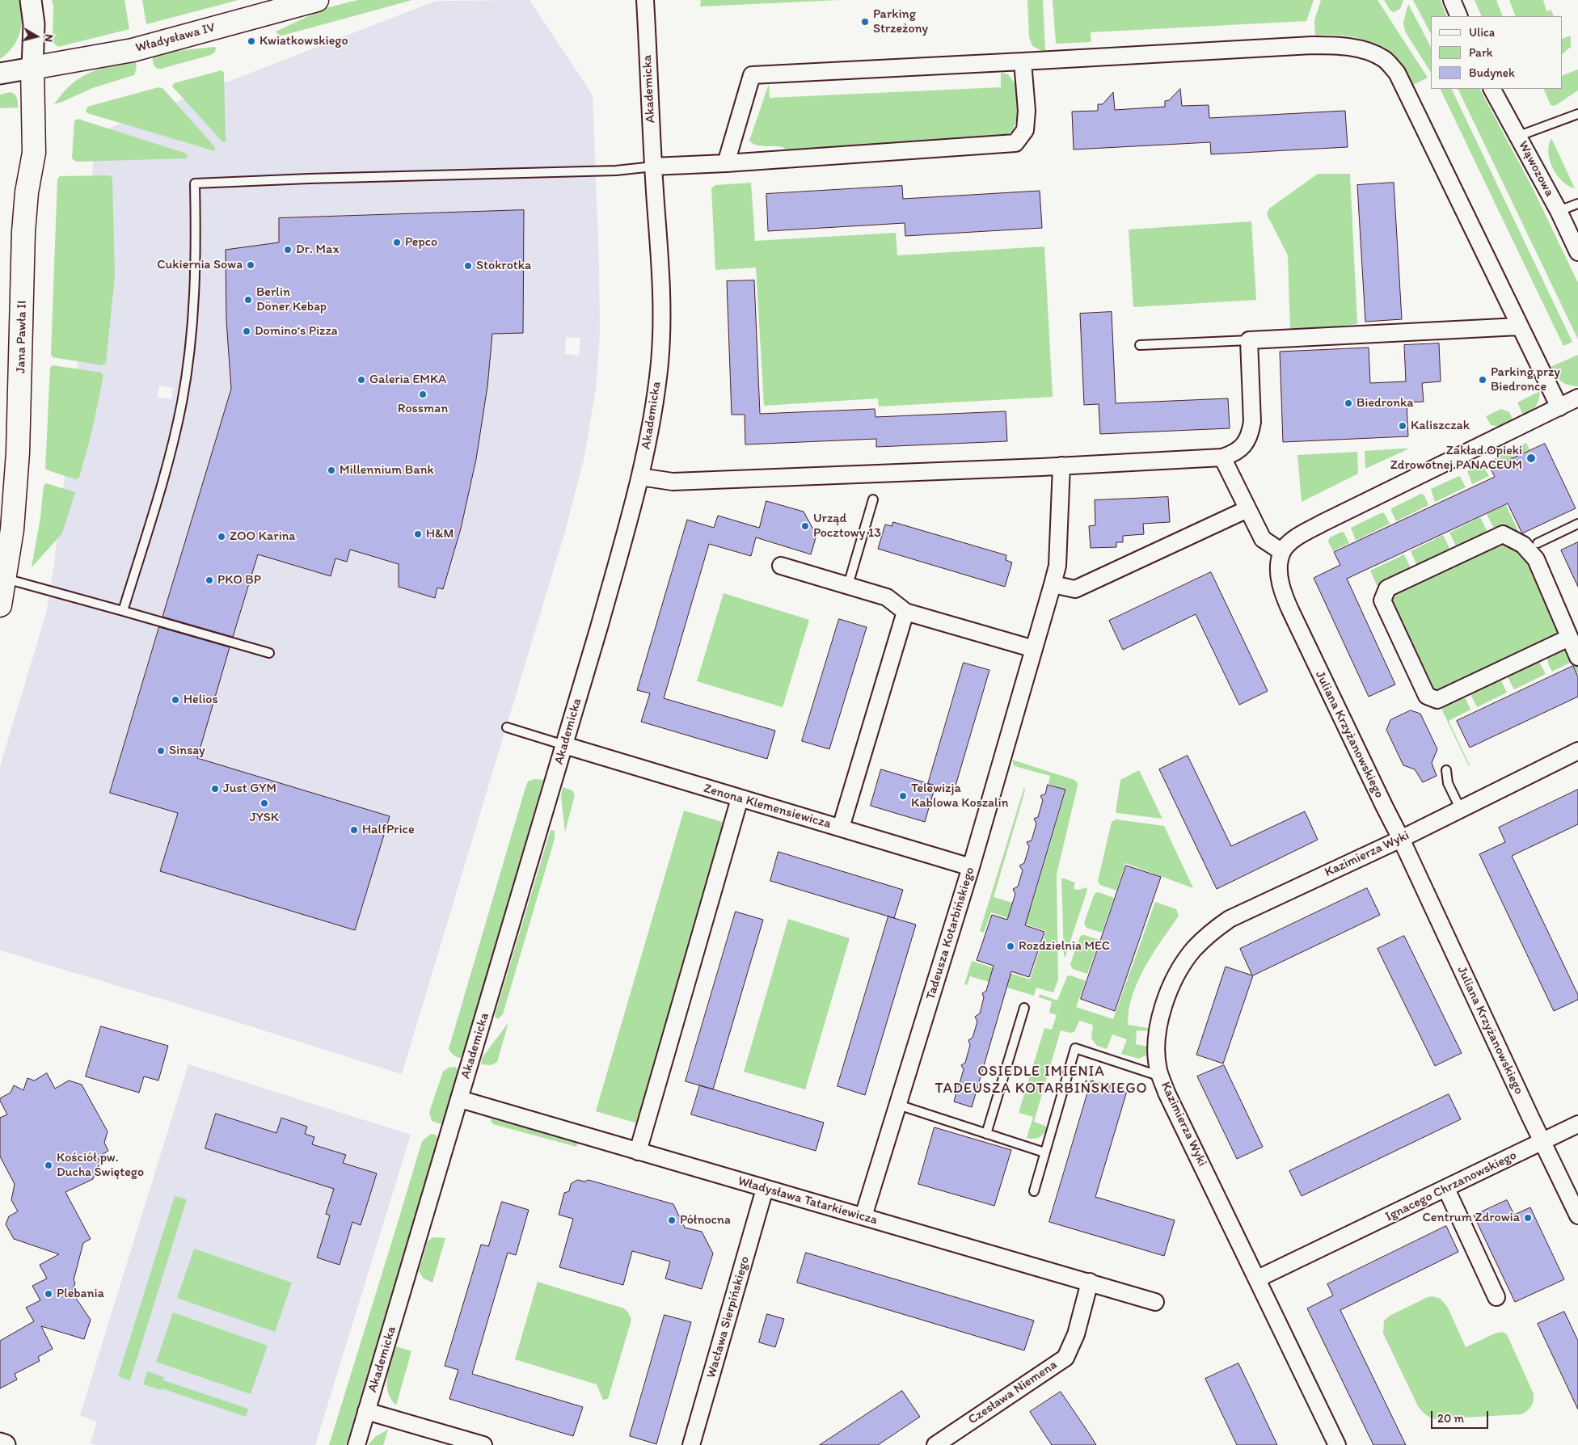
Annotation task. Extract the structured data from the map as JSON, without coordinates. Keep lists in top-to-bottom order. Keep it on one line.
{"streets":{"main road":["Władysława IV","Jana Pawła II"],"street":["Akademicka","Wąwozowa","Juliana Krzyżanowskiego","Zenona Klemensiewicza","Kazimierza Wyki","Tadeusza Kotarbińskiego","Ignacego Chrzanowskiego","Władysława Tatarkiewicza","Wacława Sierpińskiego","Czesława Niemena"]},"crossings":[["Władysława IV","Jana Pawła II"],["Akademicka","Zenona Klemensiewicza"],["Akademicka","Władysława Tatarkiewicza"],["Juliana Krzyżanowskiego","Kazimierza Wyki"],["Juliana Krzyżanowskiego","Ignacego Chrzanowskiego"],["Zenona Klemensiewicza","Tadeusza Kotarbińskiego"],["Kazimierza Wyki","Ignacego Chrzanowskiego"],["Tadeusza Kotarbińskiego","Władysława Tatarkiewicza"],["Władysława Tatarkiewicza","Wacława Sierpińskiego"],["Władysława Tatarkiewicza","Czesława Niemena"]],"districts":["OSIEDLE IMIENIA TADEUSZA KOTARBIŃSKIEGO"],"places":["Parking Strzeżony","Kwiatkowskiego","Pepco","Dr. Max","Cukiernia Sowa","Stokrotka","Berlin Döner Kebap","Domino‘s Pizza","Galeria EMKA","Parking przy Biedronce","Rossman","Biedronka","Kaliszczak","Zakład Opieki Zdrowotnej PANACEUM","Millennium Bank","Urząd Pocztowy 13","H&M","ZOO Karina","PKO BP","Helios","Sinsay","Just GYM","Telewizja Kablowa Koszalin","JYSK","HalfPrice","Rozdzielnia MEC","Kościół pw. Ducha Świętego","Centrum Zdrowia","Północna","Plebania"],"legend":["Ulica","Park","Budynek"],"scale_bar":"20 m","north":"right"}
